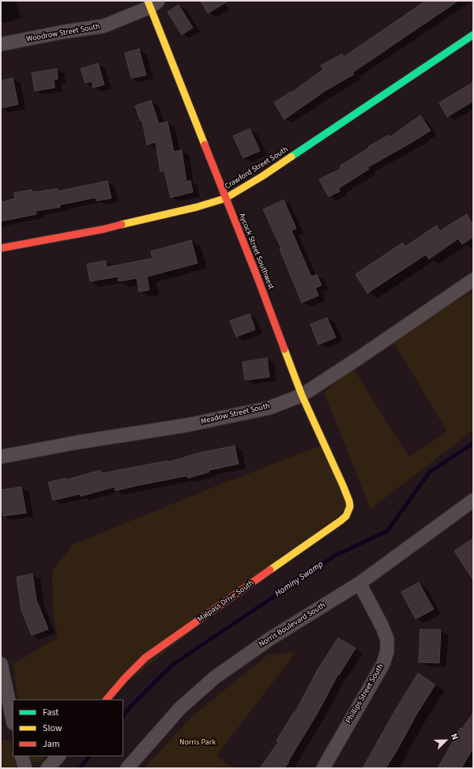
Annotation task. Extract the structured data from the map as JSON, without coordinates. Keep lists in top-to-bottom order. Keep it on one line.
{"streets":{"street":["Woodrow Street South","Crawford Street South","Aycock Street Southwest","Meadow Street South","Malpass Drive South","Norris Boulevard South","Phillips Street South"]},"crossings":[["Woodrow Street South","Aycock Street Southwest"],["Crawford Street South","Aycock Street Southwest"],["Aycock Street Southwest","Meadow Street South"],["Aycock Street Southwest","Malpass Drive South"],["Norris Boulevard South","Phillips Street South"]],"water":["Hominy Swamp"],"parks":["Norris Park"],"legend":["Fast","Slow","Jam"],"north":"top right"}
